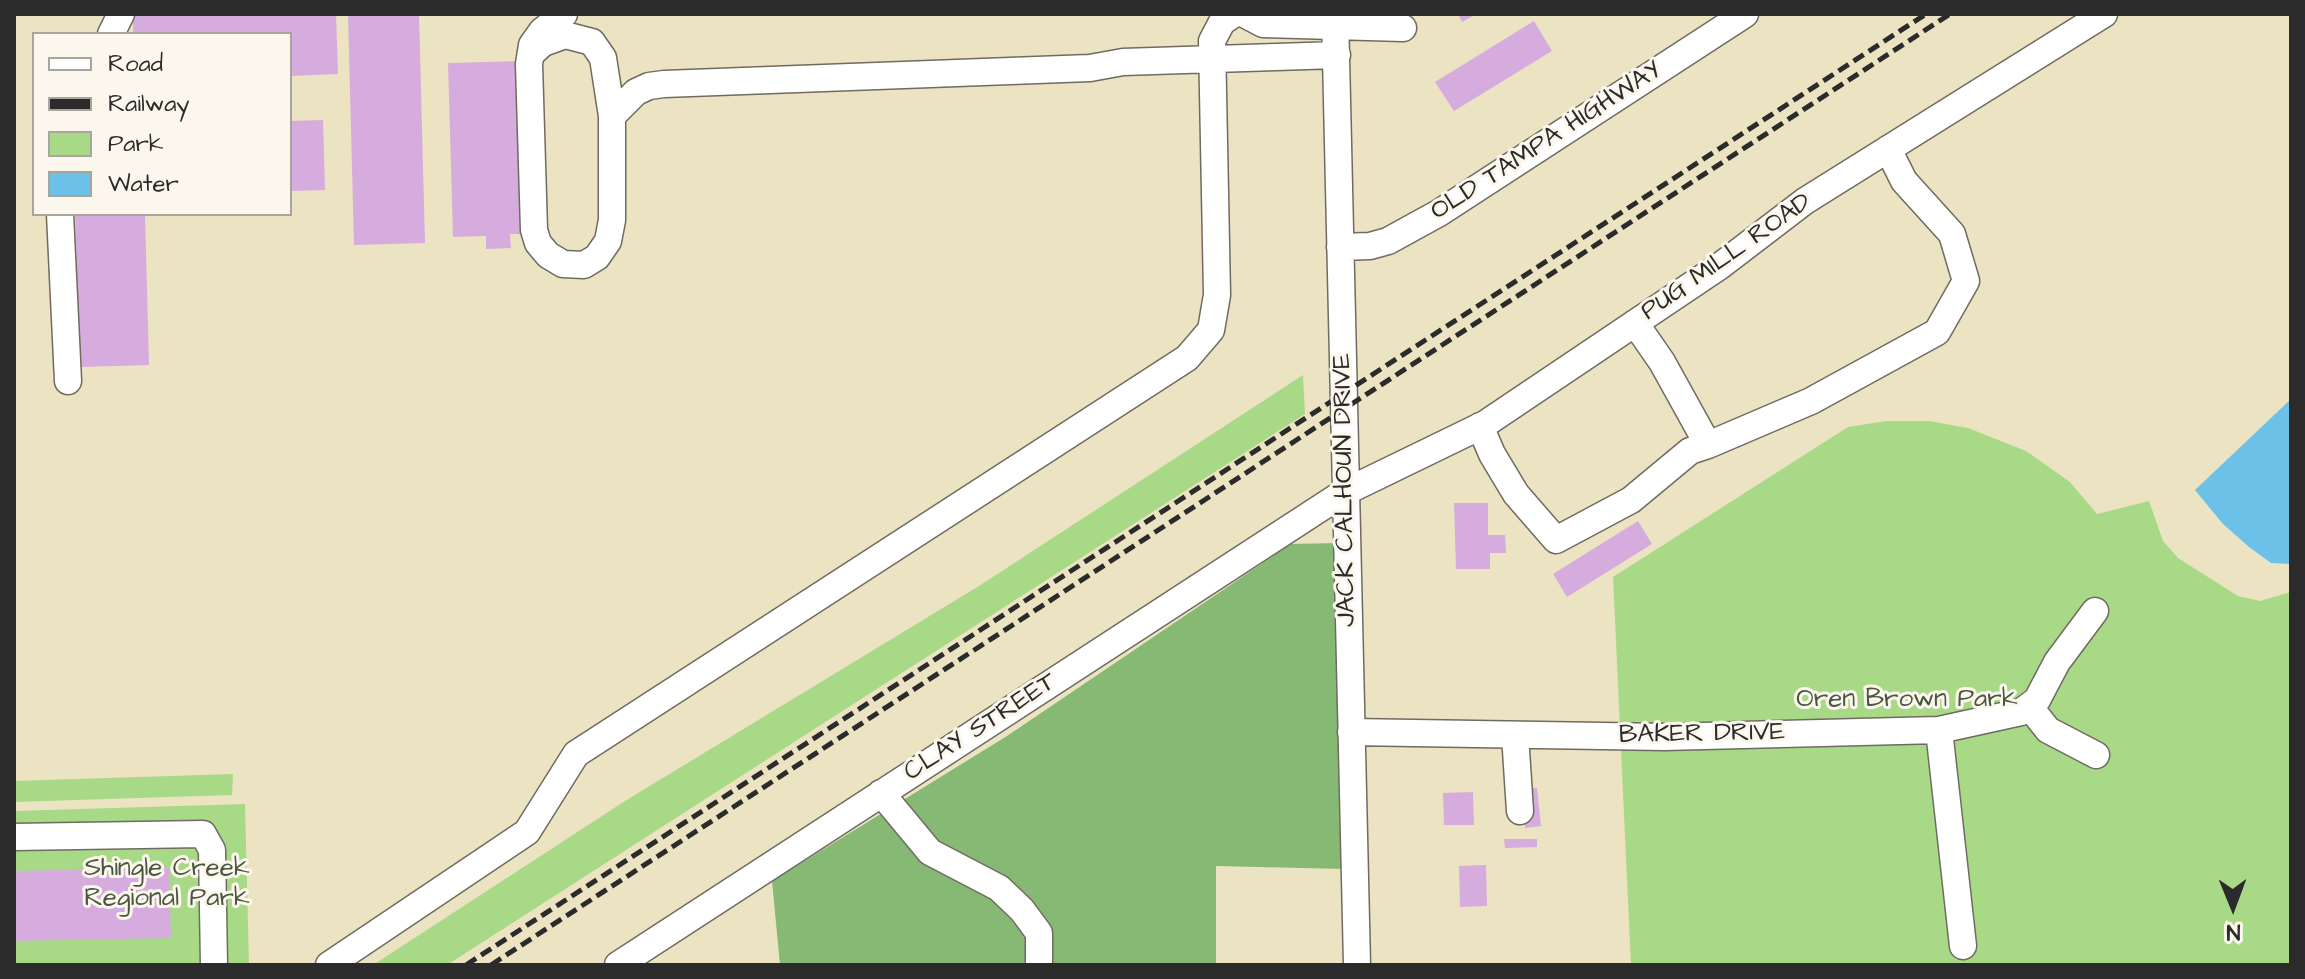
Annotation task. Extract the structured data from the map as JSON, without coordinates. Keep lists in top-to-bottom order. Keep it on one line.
{"streets":{"street":["OLD TAMPA HIGHWAY","PUG MILL ROAD","JACK CALHOUN DRIVE","CLAY STREET","BAKER DRIVE"]},"crossings":[["OLD TAMPA HIGHWAY","JACK CALHOUN DRIVE"],["PUG MILL ROAD","JACK CALHOUN DRIVE"],["PUG MILL ROAD","CLAY STREET"],["JACK CALHOUN DRIVE","CLAY STREET"],["JACK CALHOUN DRIVE","BAKER DRIVE"]],"parks":["Oren Brown Park","Shingle Creek Regional Park"],"legend":["Road","Railway","Park","Water"],"north":"bottom"}
